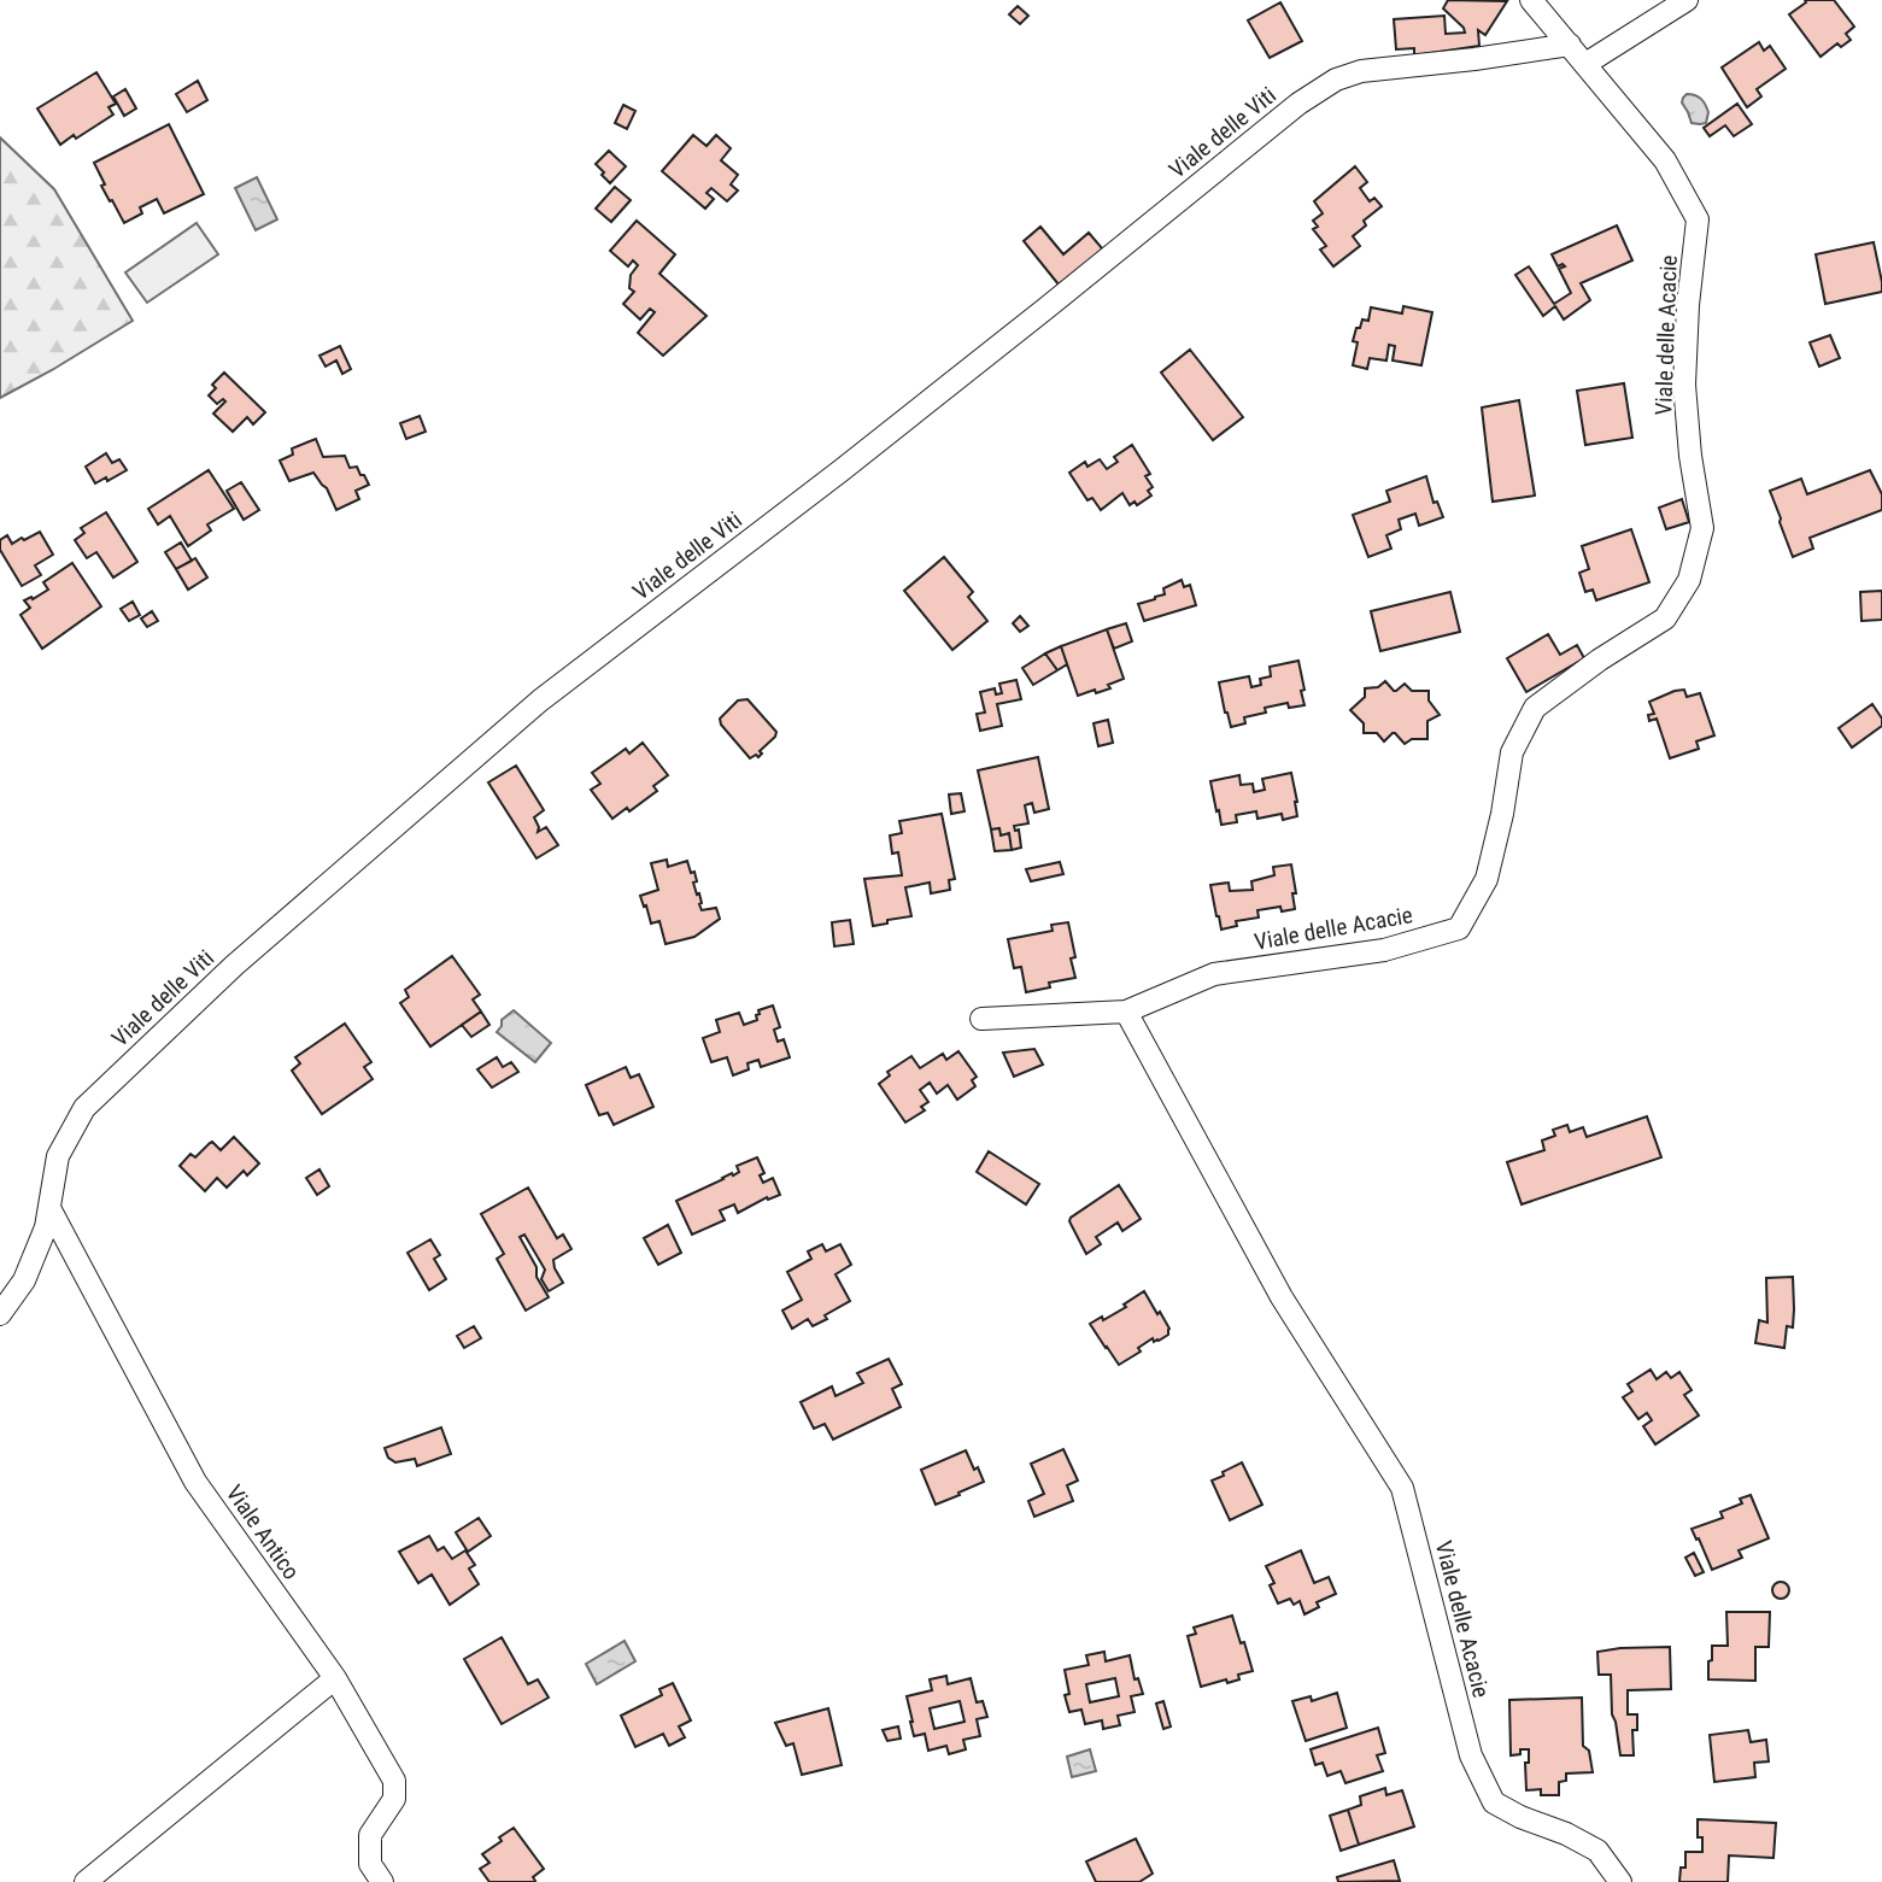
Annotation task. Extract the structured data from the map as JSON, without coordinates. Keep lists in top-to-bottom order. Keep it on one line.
{"streets":{"street":["Viale delle Viti","Viale delle Acacie","Viale Antico"]},"crossings":[["Viale delle Viti","Viale delle Acacie"],["Viale delle Viti","Viale Antico"]]}
